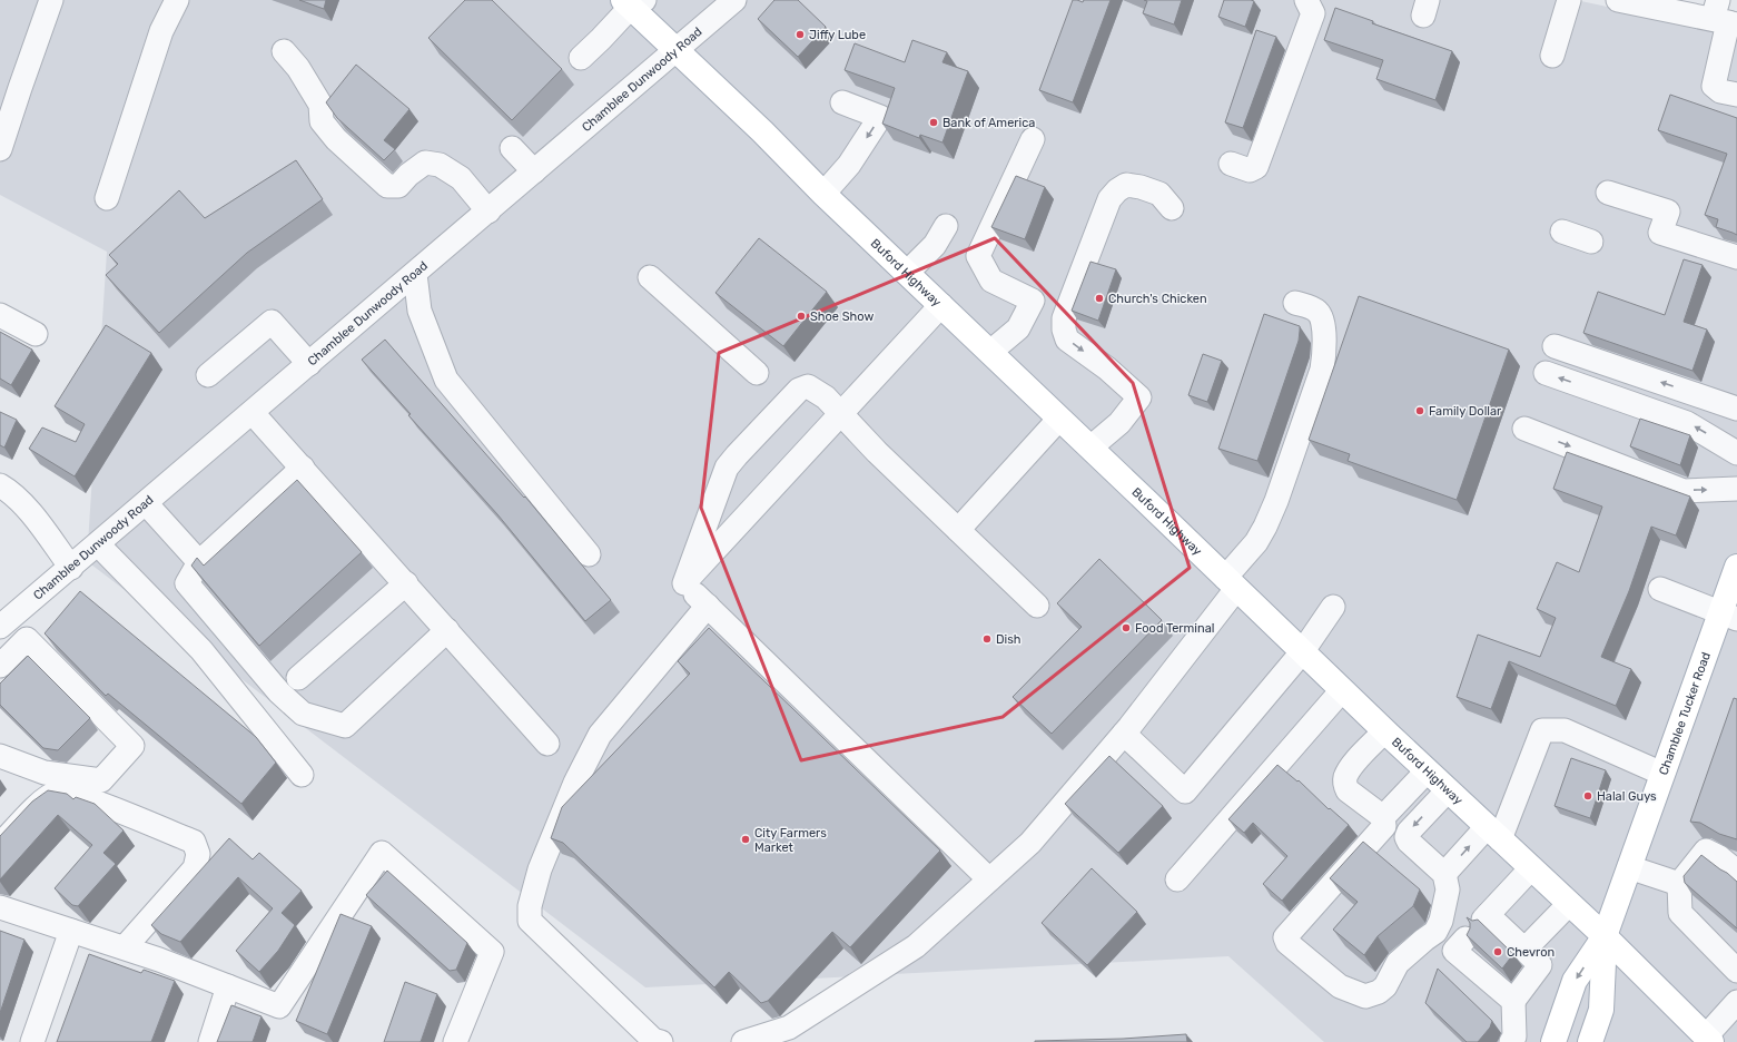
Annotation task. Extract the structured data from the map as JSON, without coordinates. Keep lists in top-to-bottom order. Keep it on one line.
{"streets":{"main road":["Buford Highway","Chamblee Tucker Road"],"street":["Chamblee Dunwoody Road"]},"crossings":[["Chamblee Dunwoody Road","Buford Highway"],["Buford Highway","Chamblee Tucker Road"]],"places":["Jiffy Lube","Bank of America","Church's Chicken","Shoe Show","Family Dollar","Food Terminal","Dish","Halal Guys","City Farmers Market","Chevron"]}
